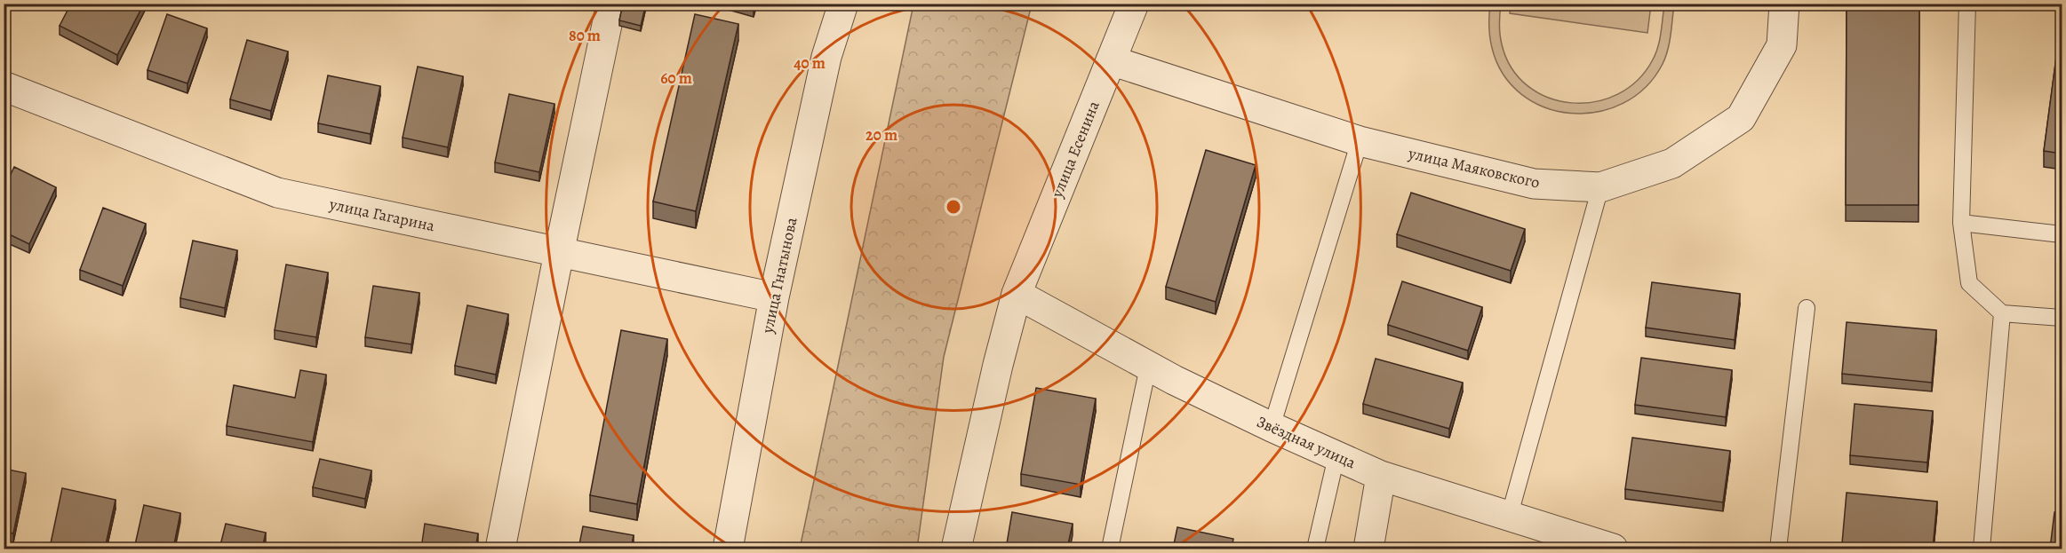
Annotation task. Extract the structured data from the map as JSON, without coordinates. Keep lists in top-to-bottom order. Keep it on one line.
{"streets":{"street":["улица Есенина","улица Маяковского","улица Гагарина","улица Гнатынова","Звёздная улица"]},"crossings":[["улица Есенина","улица Маяковского"],["улица Есенина","Звёздная улица"],["улица Гагарина","улица Гнатынова"]],"rings":["80 m","40 m","60 m","20 m"]}
